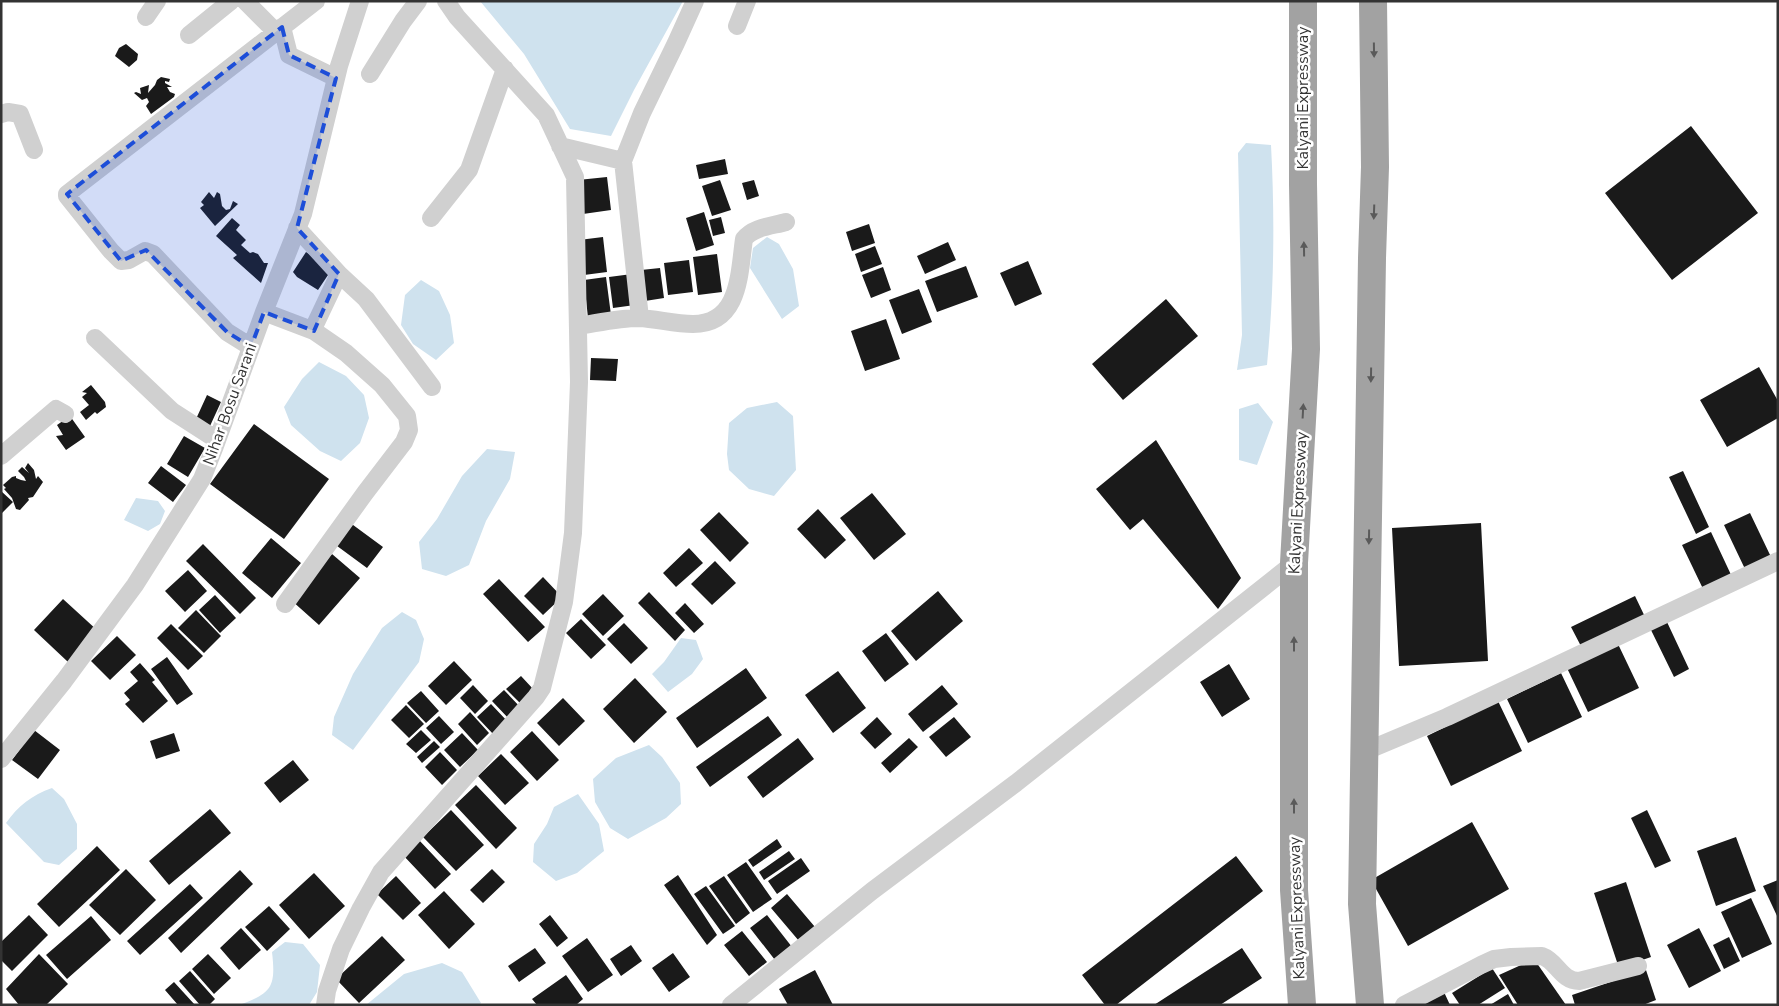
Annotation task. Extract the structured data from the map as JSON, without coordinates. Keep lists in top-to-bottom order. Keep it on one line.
{"streets":{"highway":["Kalyani Expressway"],"street":["Nihar Bosu Sarani"]}}
